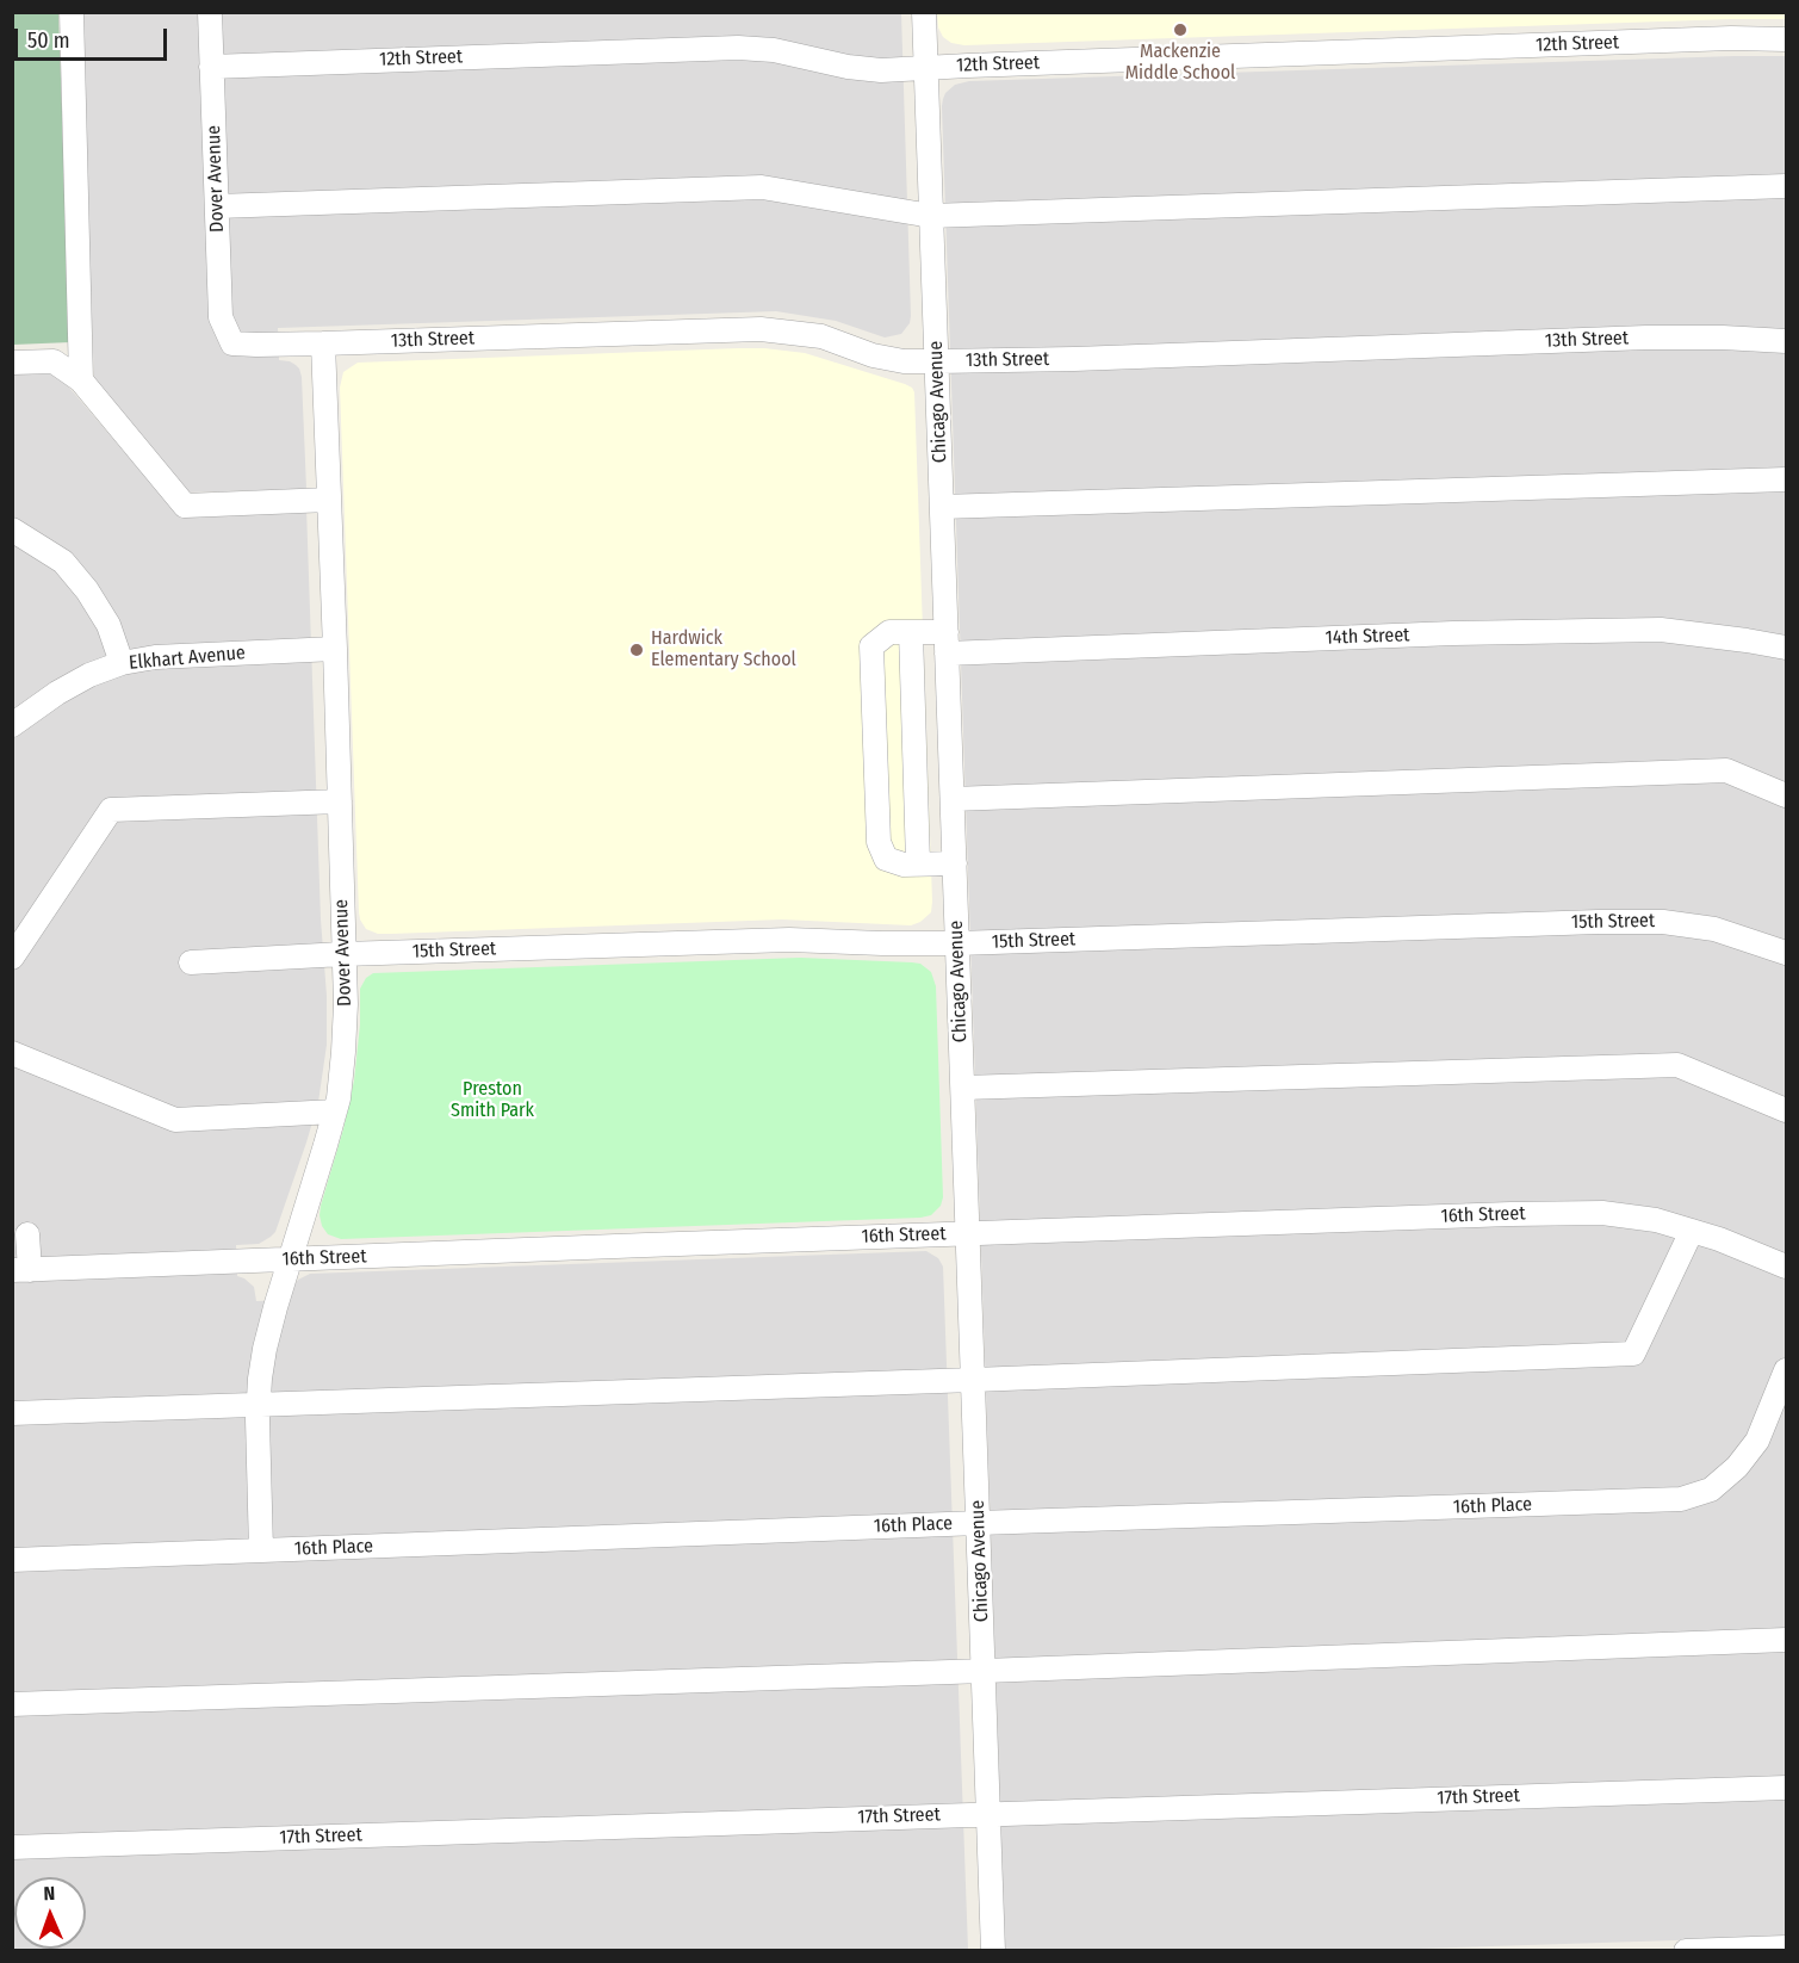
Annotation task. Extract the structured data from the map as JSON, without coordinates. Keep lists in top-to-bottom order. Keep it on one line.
{"streets":{"street":["12th Street","Dover Avenue","13th Street","Chicago Avenue","14th Street","Elkhart Avenue","15th Street","16th Street","16th Place","17th Street"]},"crossings":[["12th Street","Dover Avenue"],["12th Street","Chicago Avenue"],["Dover Avenue","13th Street"],["Dover Avenue","Elkhart Avenue"],["Dover Avenue","15th Street"],["Dover Avenue","16th Street"],["Dover Avenue","16th Place"],["13th Street","Chicago Avenue"],["Chicago Avenue","14th Street"],["Chicago Avenue","15th Street"],["Chicago Avenue","16th Street"],["Chicago Avenue","16th Place"],["Chicago Avenue","17th Street"]],"parks":["Preston Smith Park"],"places":["Mackenzie Middle School","Hardwick Elementary School"],"scale_bar":"50 m","north":"top"}
